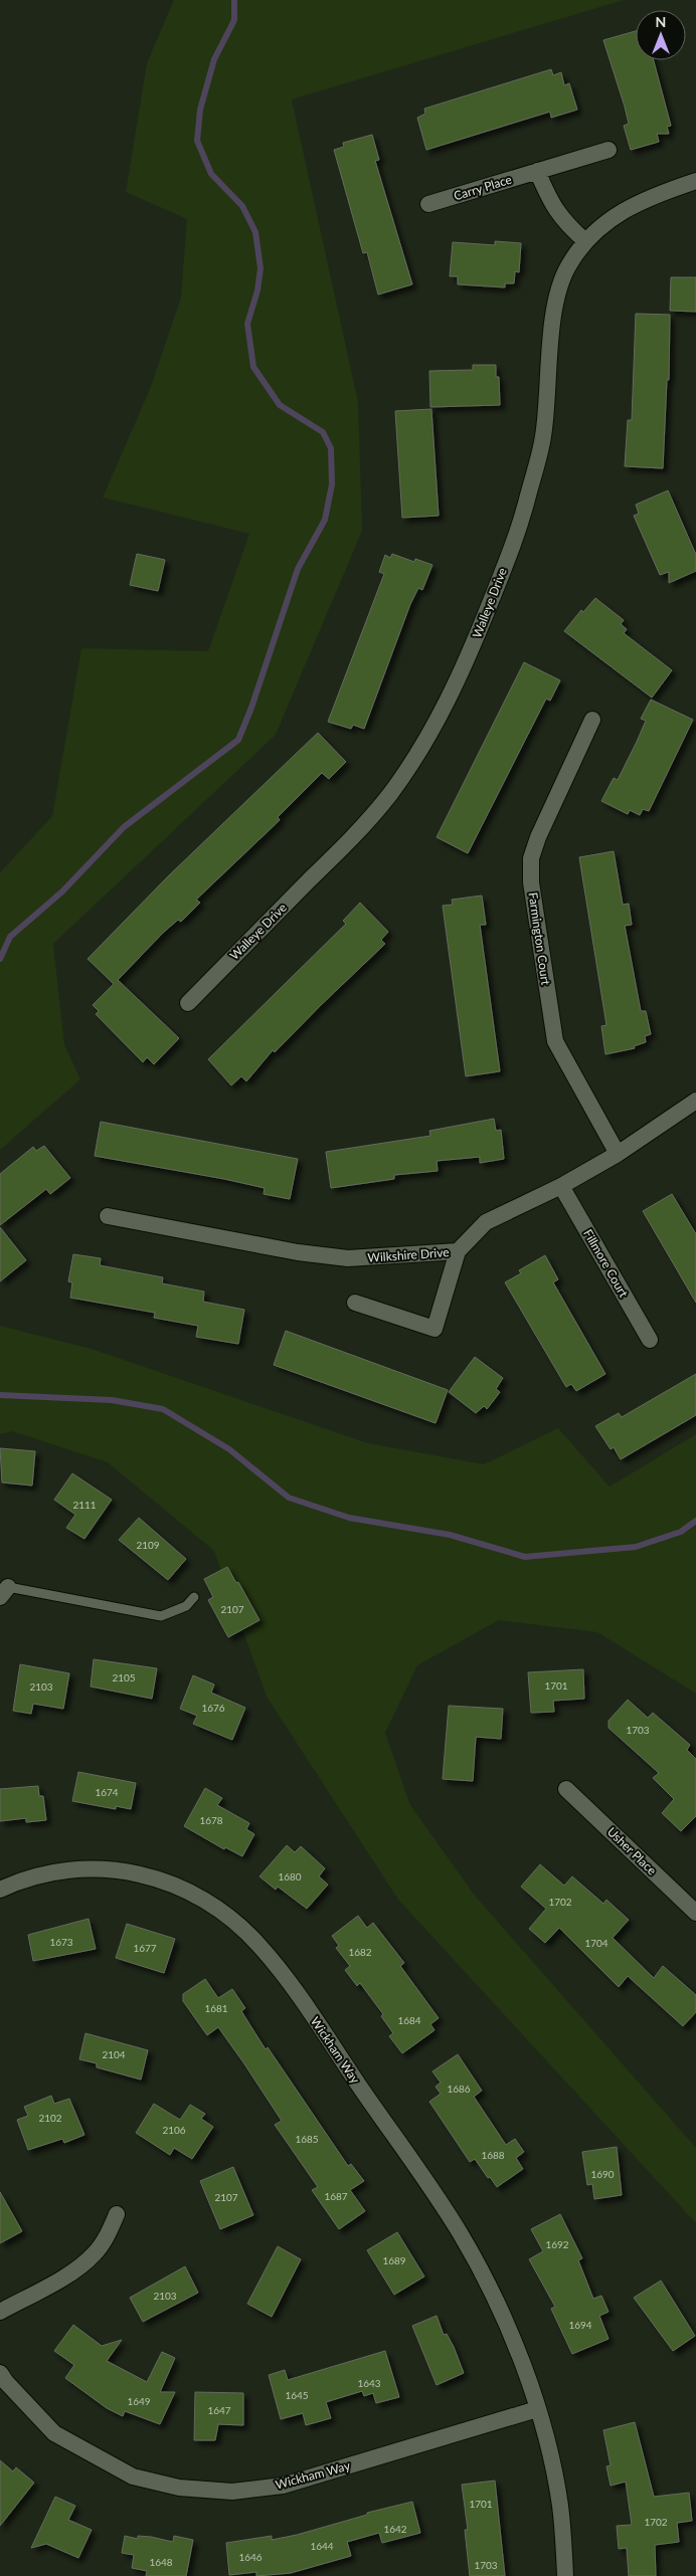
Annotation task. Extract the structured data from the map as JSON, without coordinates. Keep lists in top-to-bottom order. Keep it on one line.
{"streets":{"street":["Carry Place","Walleye Drive","Farmington Court","Wilkshire Drive","Fillmore Court","Usher Place","Wickham Way"]},"crossings":[["Farmington Court","Wilkshire Drive"],["Wilkshire Drive","Fillmore Court"]],"house_numbers":["2111","2109","2107","2105","1701","2103","1676","1703","1674","1678","1680","1702","1673","1704","1677","1682","1681","1684","2104","1686","2102","2106","1685","1688","1690","1687","2107","1692","1689","2103","1694","1643","1645","1649","1647","1701","1702","1642","1644","1646","1648","1703"],"north":"top"}
